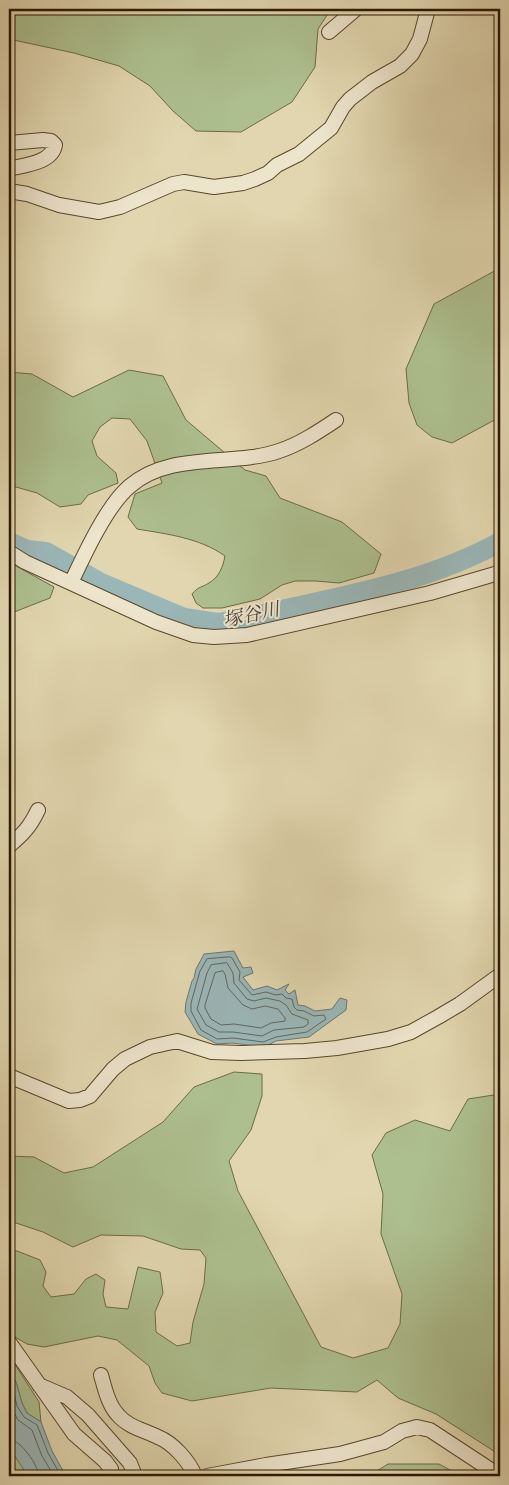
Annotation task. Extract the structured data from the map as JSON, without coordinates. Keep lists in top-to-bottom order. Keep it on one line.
{"water":["塚谷川"]}
